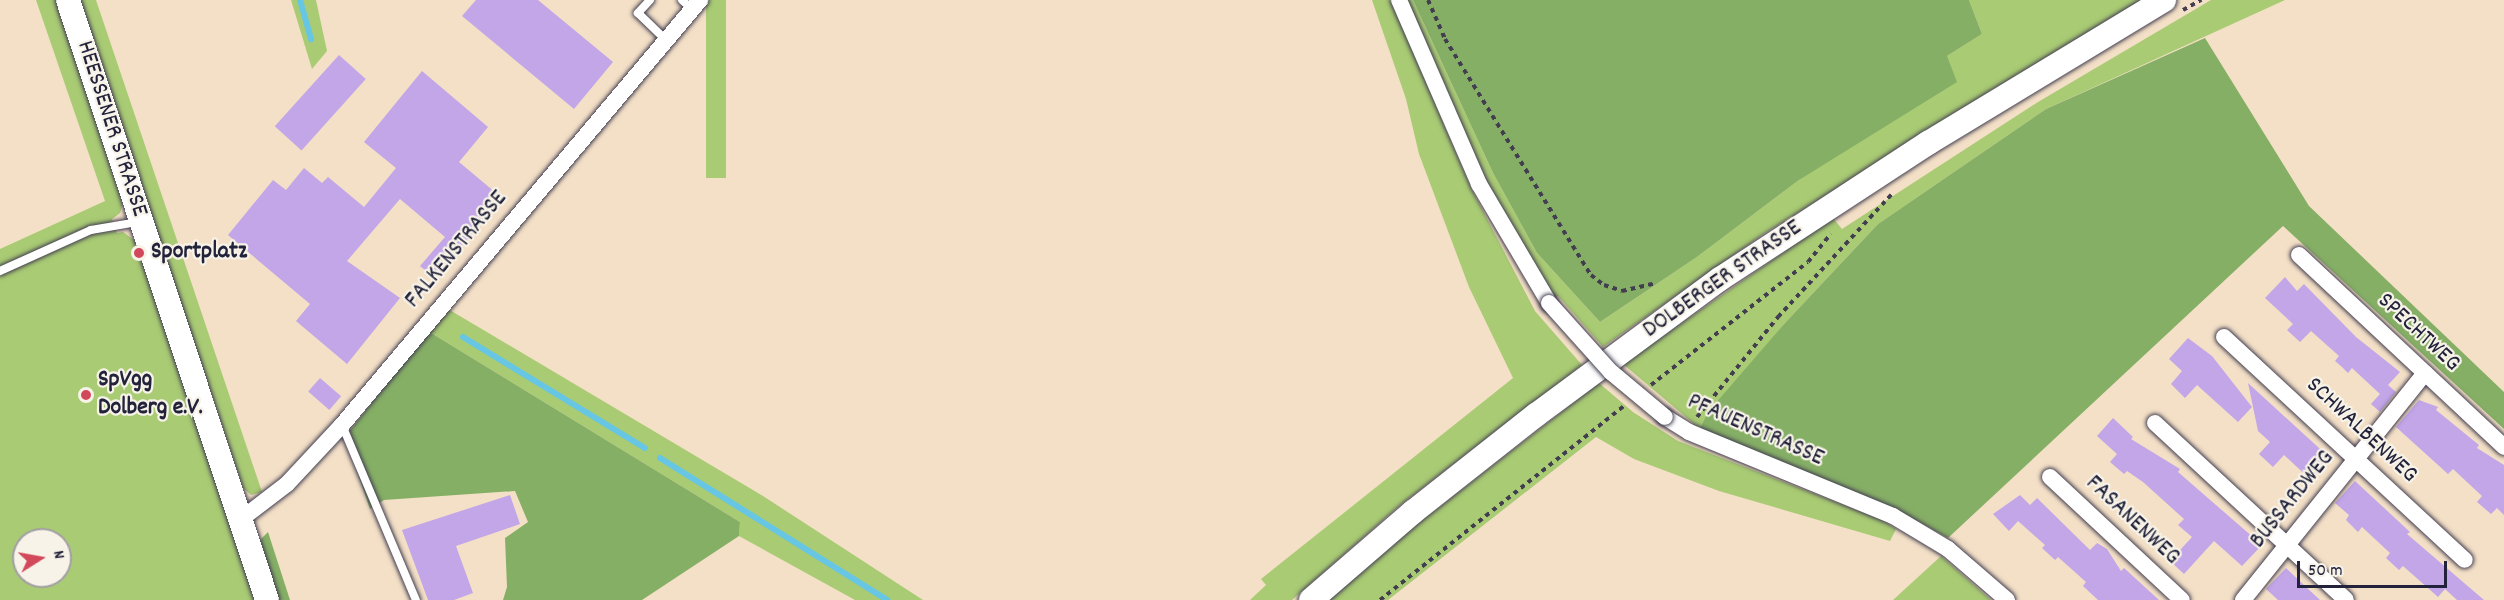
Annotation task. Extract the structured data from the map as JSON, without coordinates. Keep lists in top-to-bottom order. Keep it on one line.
{"streets":{"main road":["HEESSENER STRASSE","DOLBERGER STRASSE"],"street":["FALKENSTRASSE","SPECHTWEG","PFAUENSTRASSE","SCHWALBENWEG","BUSSARDWEG","FASANENWEG"]},"crossings":[["HEESSENER STRASSE","FALKENSTRASSE"],["SPECHTWEG","BUSSARDWEG"],["SCHWALBENWEG","BUSSARDWEG"]],"places":["Sportplatz","SpVgg Dolberg e.V."],"scale_bar":"50 m","north":"right"}
